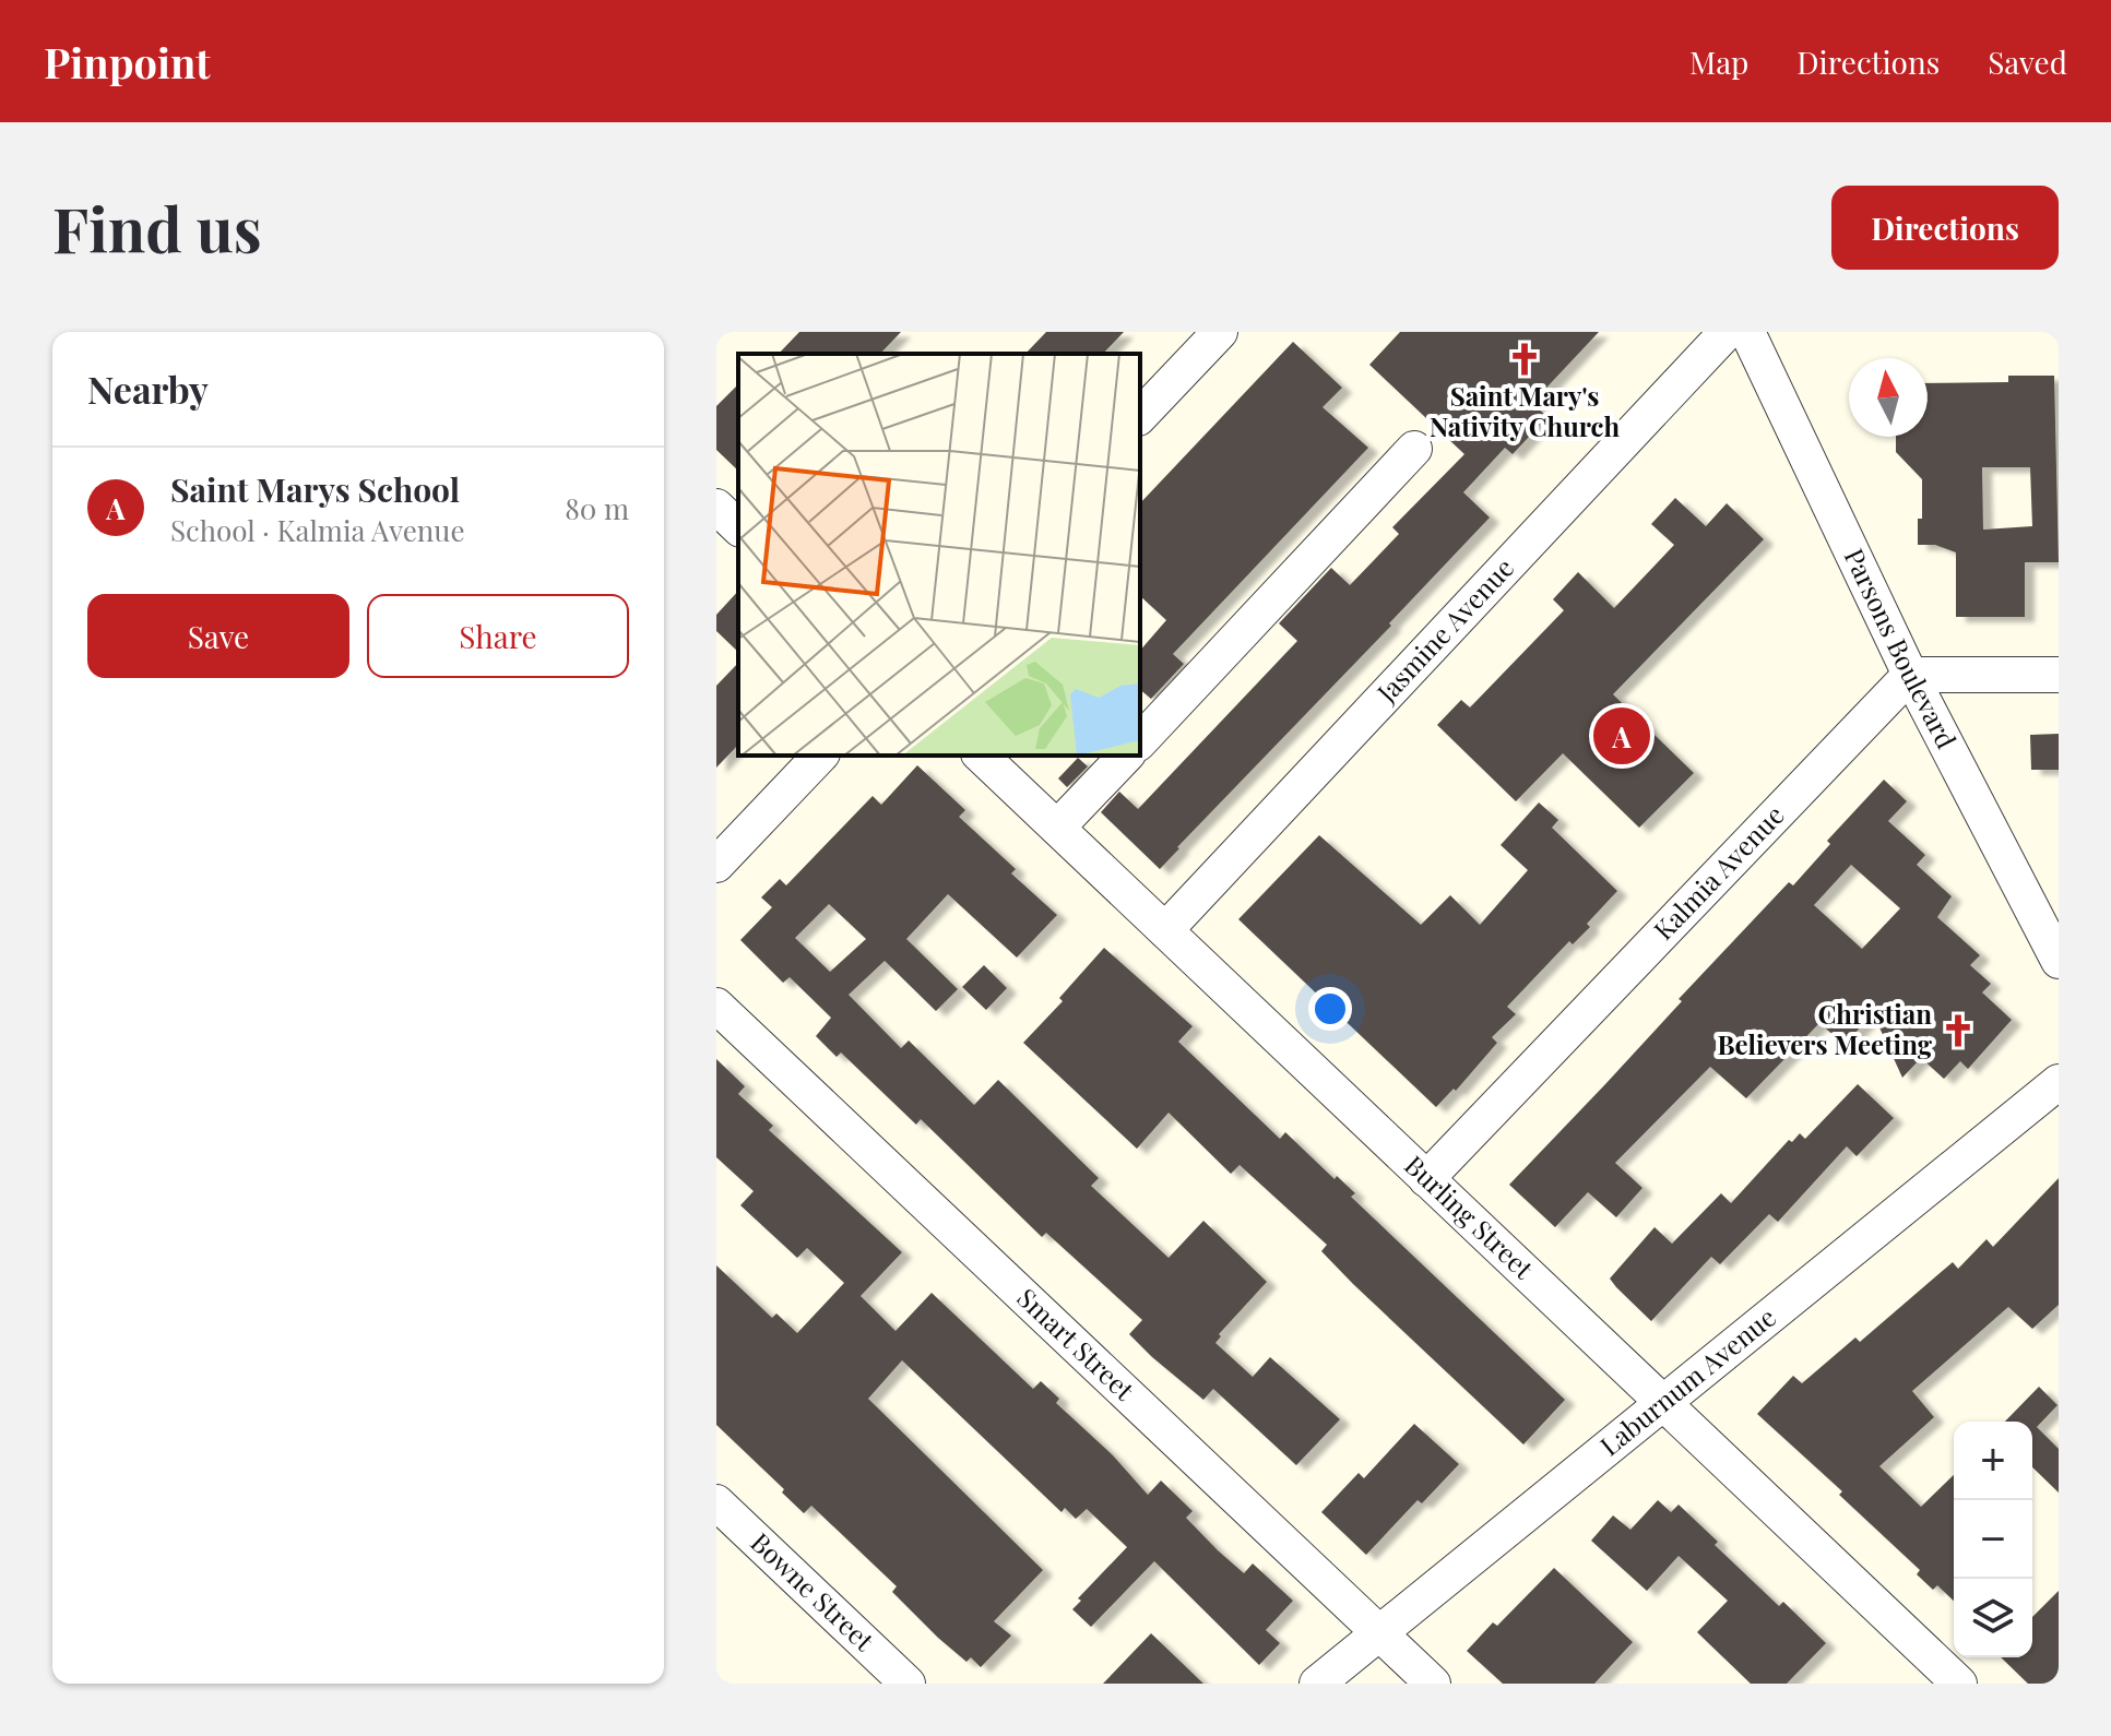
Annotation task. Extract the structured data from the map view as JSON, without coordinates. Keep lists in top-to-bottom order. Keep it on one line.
{"streets":{"street":["Jasmine Avenue","Parsons Boulevard","Kalmia Avenue","Burling Street","Smart Street","Laburnum Avenue","Bowne Street"]},"crossings":[["Jasmine Avenue","Burling Street"],["Parsons Boulevard","Kalmia Avenue"],["Kalmia Avenue","Burling Street"],["Burling Street","Laburnum Avenue"],["Smart Street","Laburnum Avenue"]],"places":{"church":["Saint Mary's Nativity Church","Christian Believers Meeting"]},"north":"top","page":{"header":"Pinpoint","nav":["Map","Directions","Saved"],"buttons":["Directions",["Save","Share"]],"title":"Find us","heading":"Nearby","list":[{"mark":"A","name":"Saint Marys School","note":"School · Kalmia Avenue","value":"80 m"}],"pins":"A","map_buttons":["+","−"]}}
